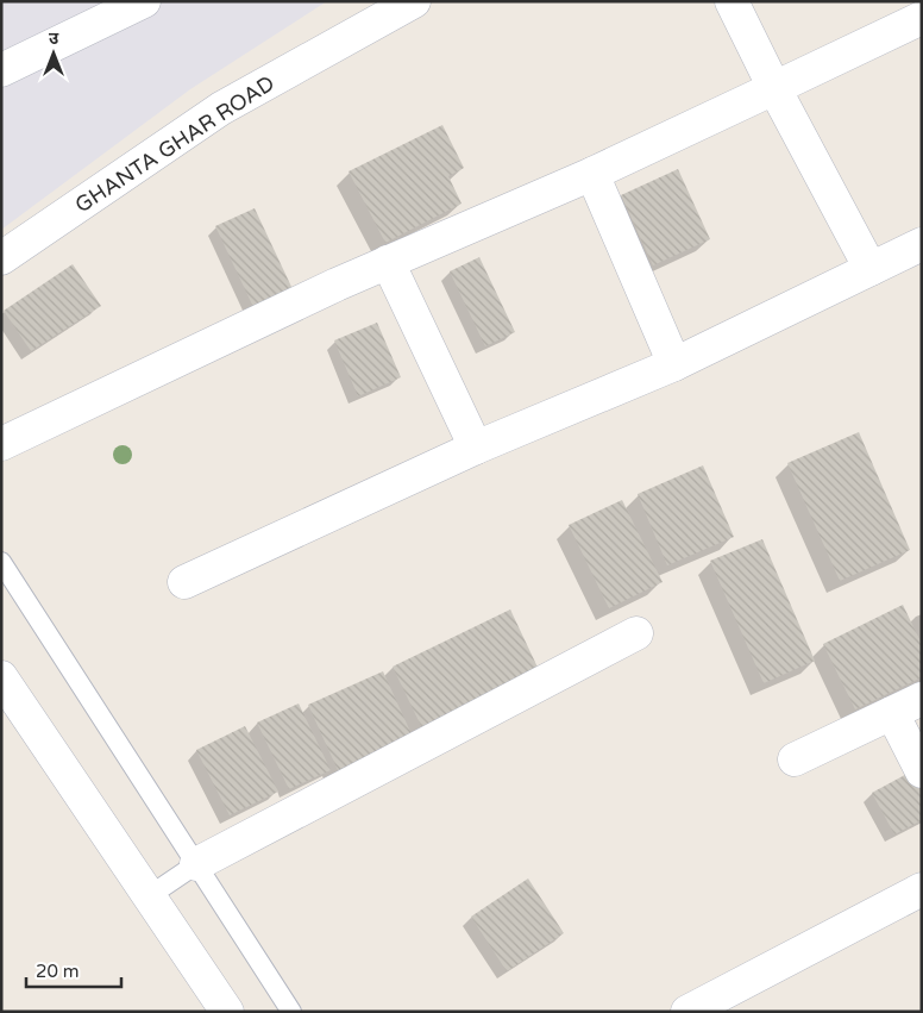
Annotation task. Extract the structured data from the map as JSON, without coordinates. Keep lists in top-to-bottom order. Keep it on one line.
{"streets":{"street":["GHANTA GHAR ROAD"]},"scale_bar":"20 m","north":"top"}
